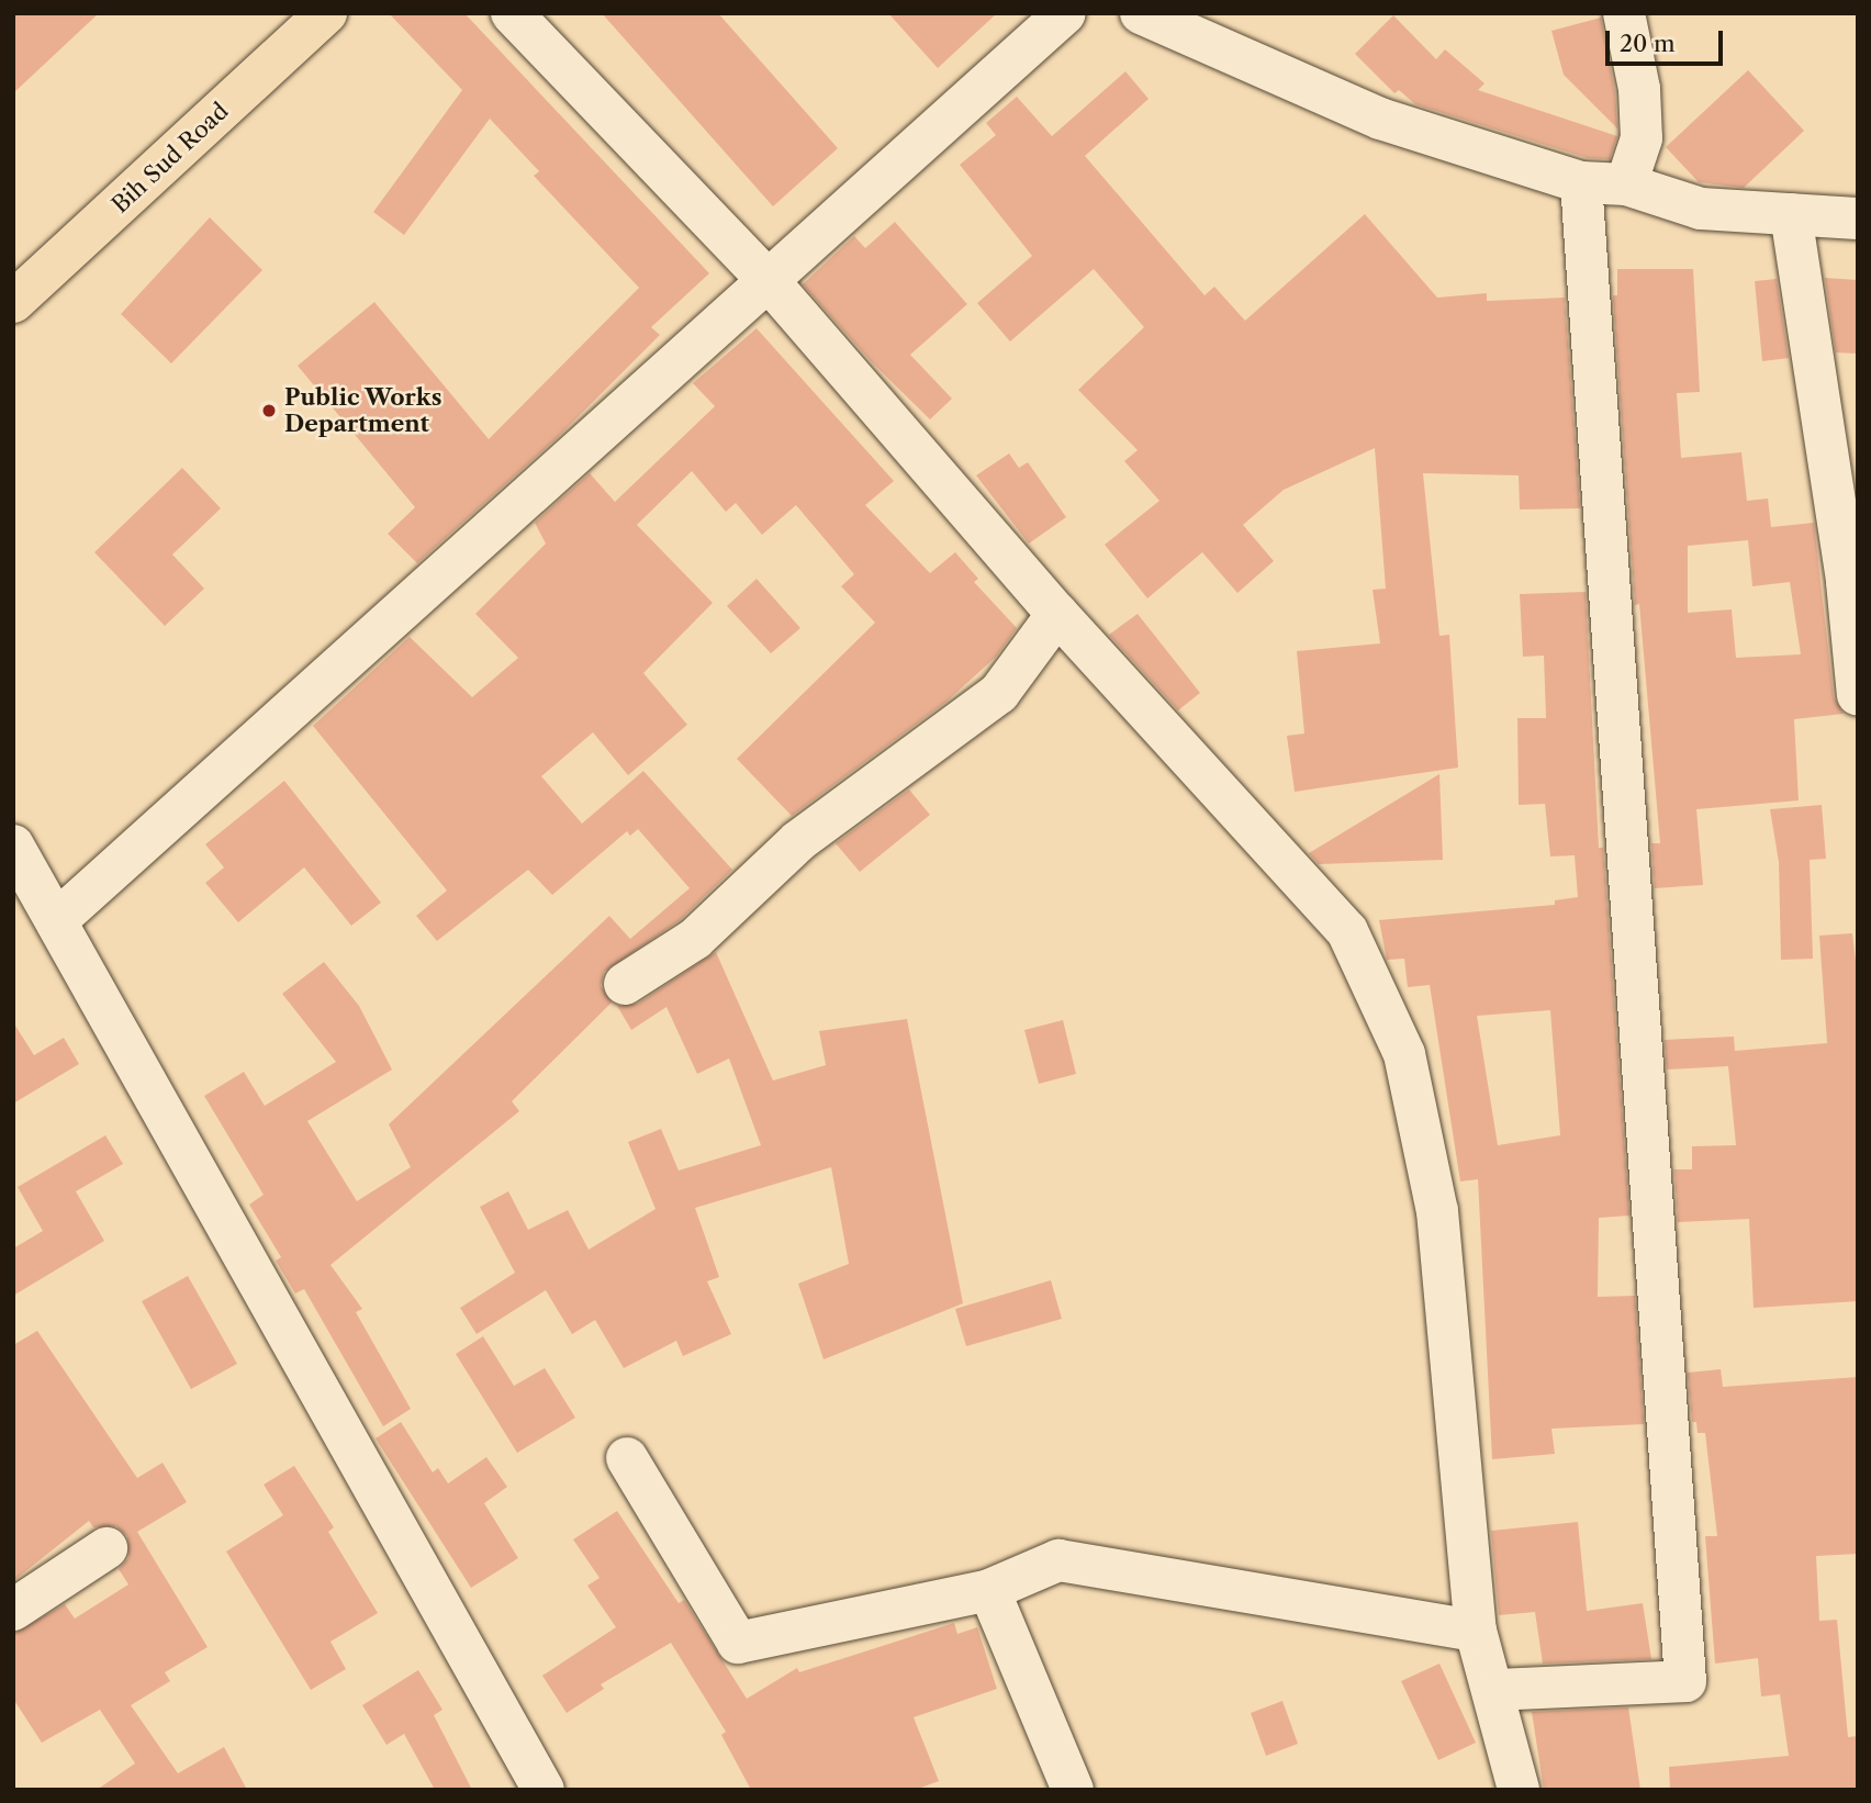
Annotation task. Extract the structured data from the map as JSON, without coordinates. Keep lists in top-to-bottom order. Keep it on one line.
{"streets":{"main road":["Bih Sud Road"]},"places":["Public Works Department"],"scale_bar":"20 m"}
